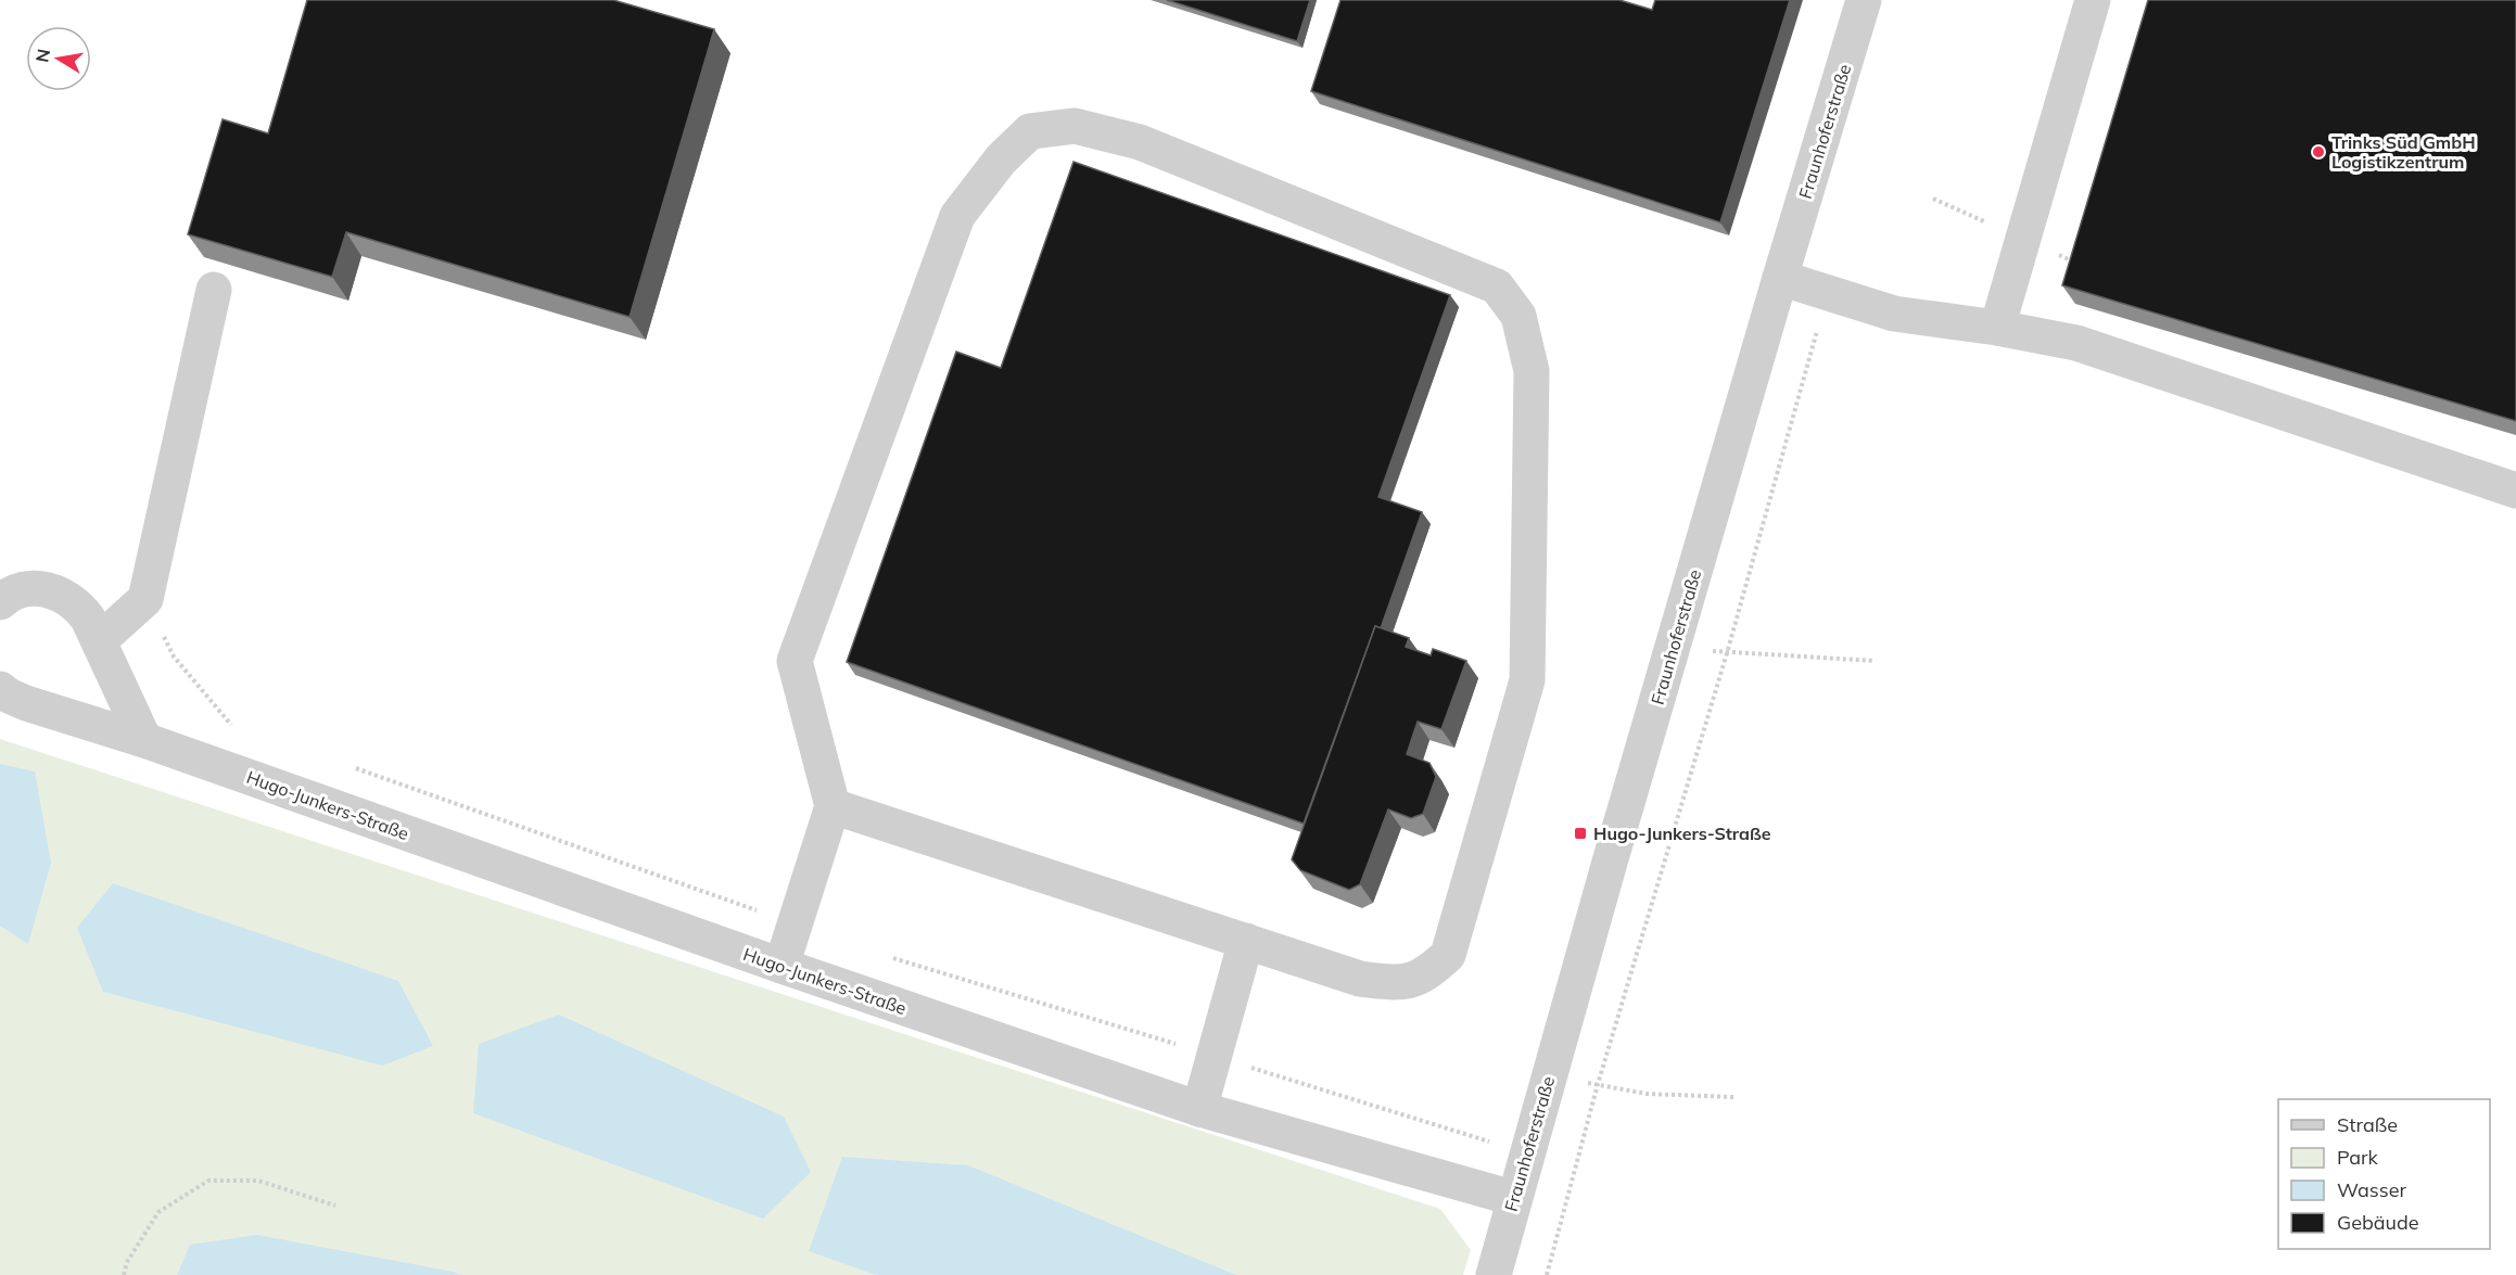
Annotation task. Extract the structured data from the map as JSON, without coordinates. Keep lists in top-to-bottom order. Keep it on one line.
{"streets":{"street":["Fraunhoferstraße","Hugo-Junkers-Straße"]},"crossings":[["Fraunhoferstraße","Hugo-Junkers-Straße"]],"places":{"other":["Trinks Süd GmbH Logistikzentrum"],"transit":["Hugo-Junkers-Straße"]},"legend":["Straße","Park","Wasser","Gebäude"],"north":"left"}
